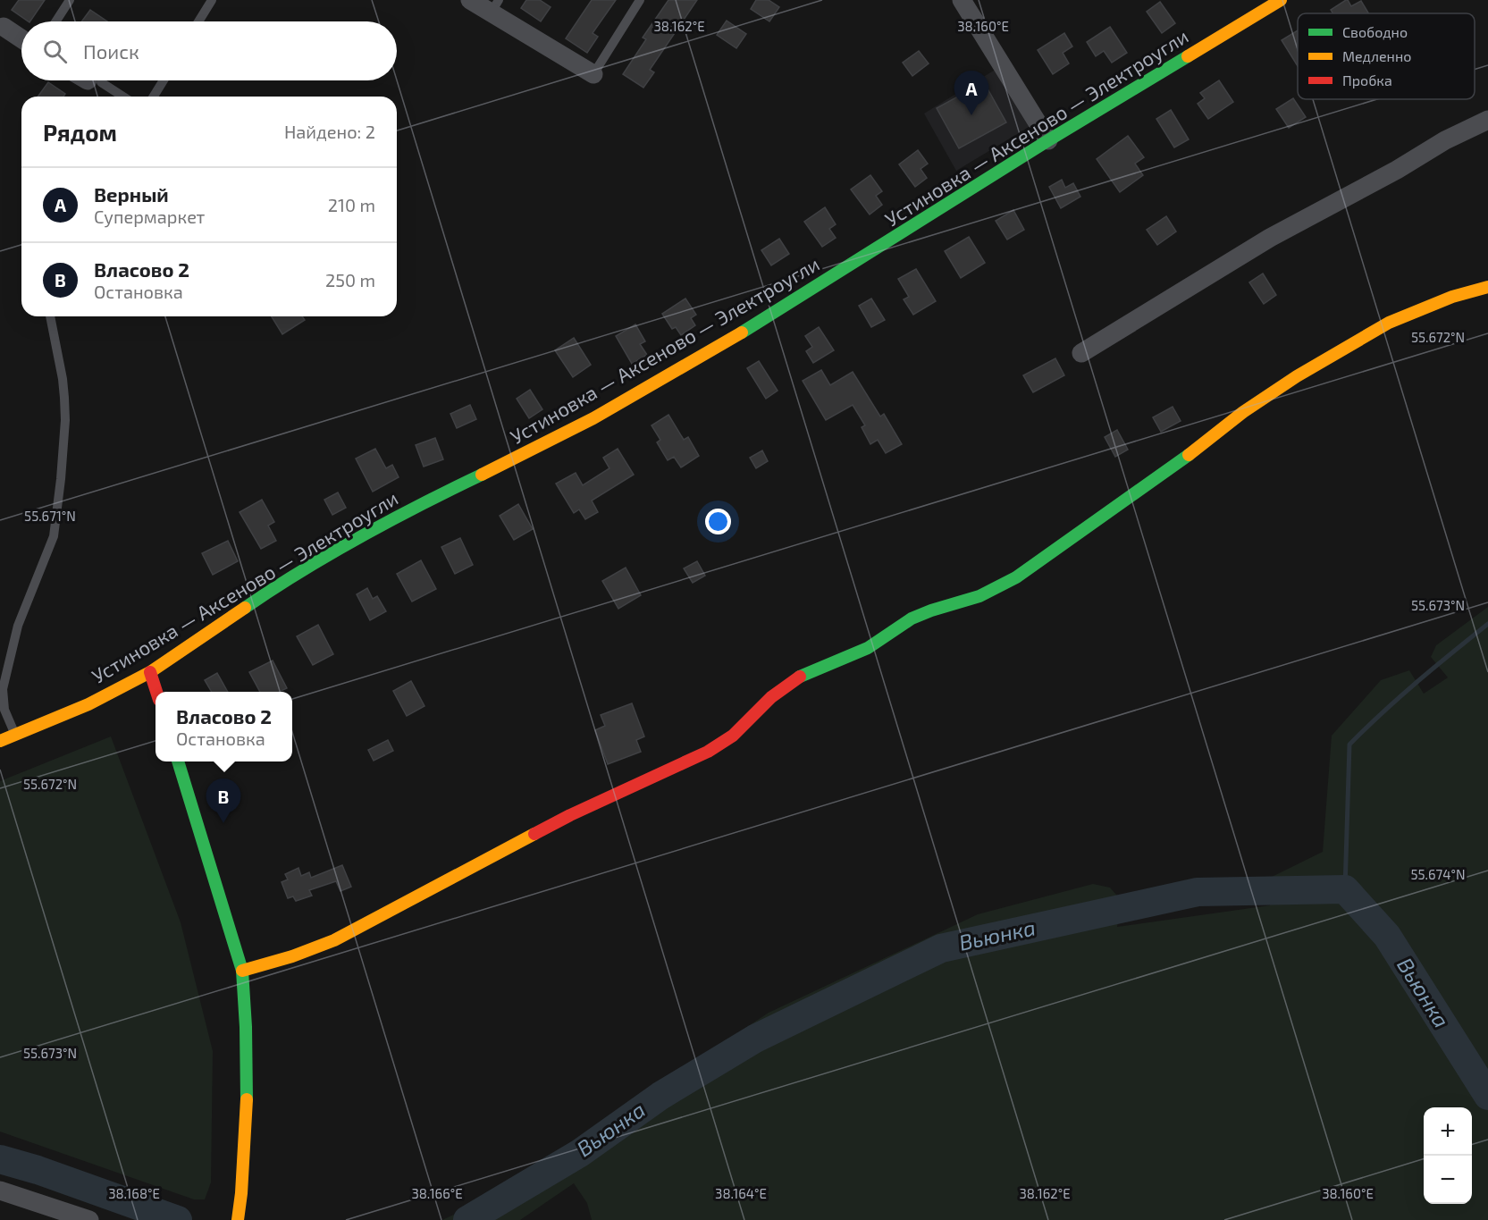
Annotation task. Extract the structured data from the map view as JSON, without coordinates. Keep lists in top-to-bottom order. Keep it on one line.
{"streets":{"street":["Устиновка — Аксеново — Электроугли"]},"water":["Вьюнка"],"legend":["Свободно","Медленно","Пробка"],"page":{"search":"Поиск","pins":["A","B"],"heading":["Рядом","Найдено: 2"],"list":[{"mark":"A","name":"Верный","note":"Супермаркет","value":"210 m"},{"mark":"B","name":"Власово 2","note":"Остановка","value":"250 m"}],"popup":["Власово 2","Остановка"],"map_buttons":["+","−"]},"coordinates":["38.162°E","38.160°E","55.672°N","55.671°N","55.673°N","55.674°N","38.168°E","38.166°E","38.164°E"]}
